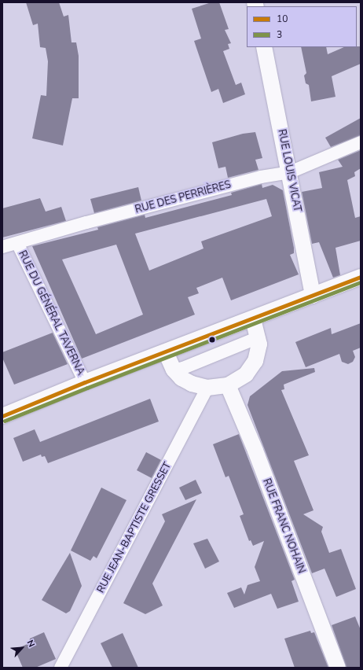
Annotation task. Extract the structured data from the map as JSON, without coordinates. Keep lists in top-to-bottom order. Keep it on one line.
{"streets":{"street":["RUE LOUIS VICAT","RUE DES PERRIÈRES","RUE DU GÉNÉRAL TAVERNA","RUE FRANC NOHAIN","RUE JEAN-BAPTISTE GRESSET"]},"crossings":[["RUE LOUIS VICAT","RUE DES PERRIÈRES"],["RUE DES PERRIÈRES","RUE DU GÉNÉRAL TAVERNA"]],"lines":["transit line 10","transit line 3"],"legend":["10","3"],"north":"top right"}
